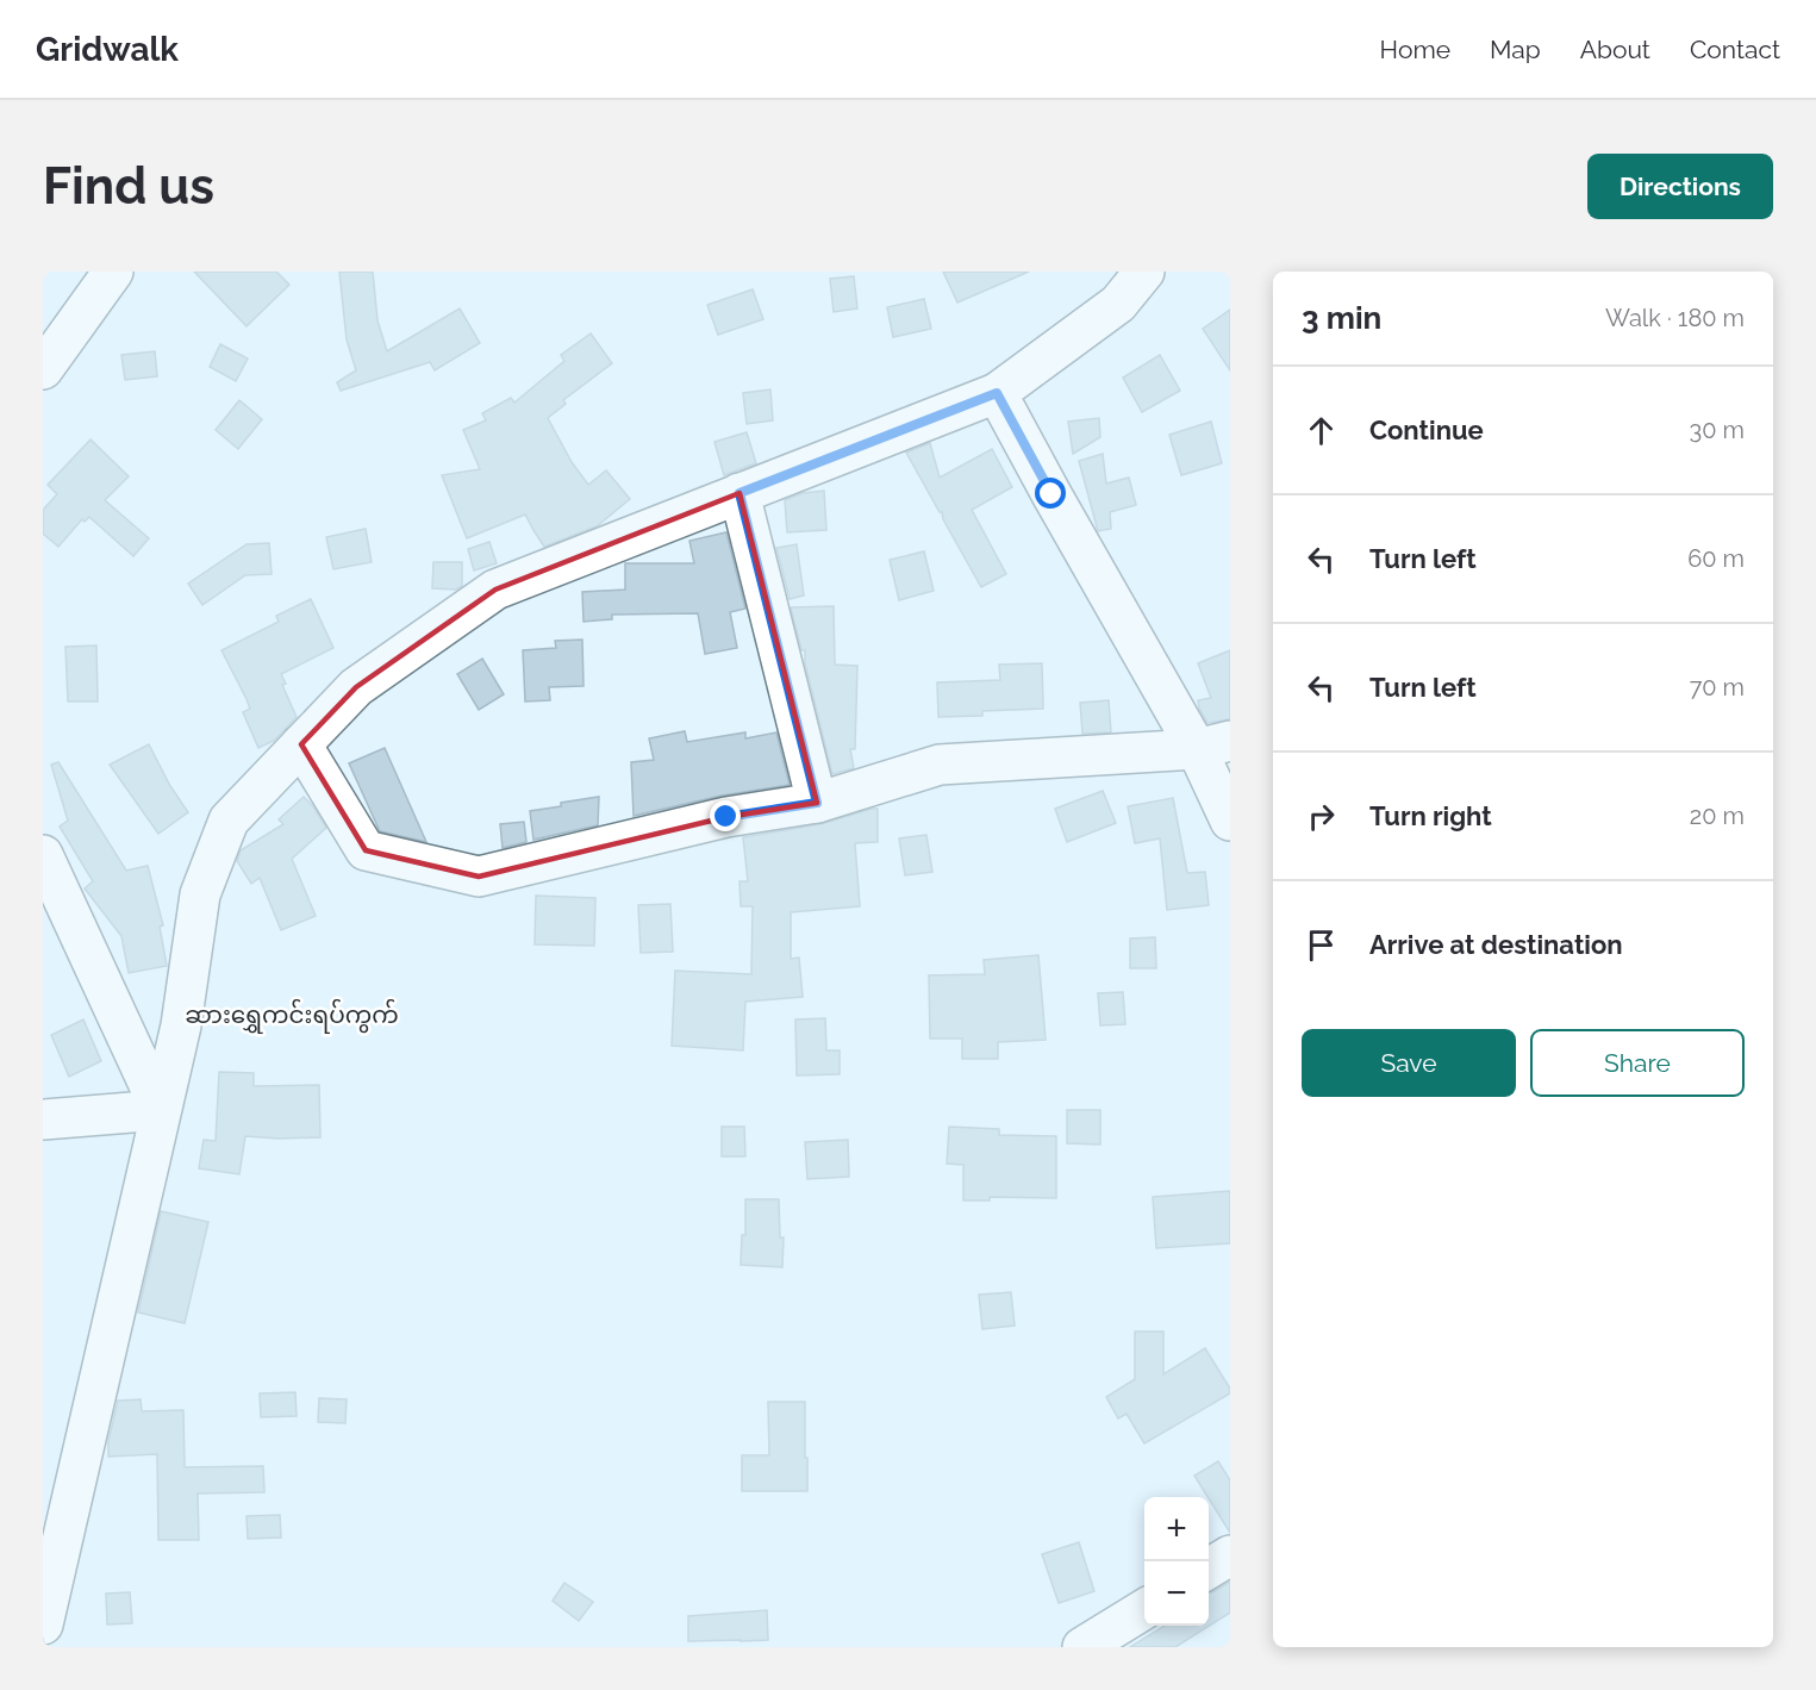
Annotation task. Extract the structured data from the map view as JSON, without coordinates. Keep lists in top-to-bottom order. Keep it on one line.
{"districts":["ဆားရွှေကင်းရပ်ကွက်"],"page":{"header":"Gridwalk","nav":["Home","Map","About","Contact"],"buttons":["Directions",["Save","Share"]],"title":"Find us","heading":["3 min","Walk · 180 m"],"list":[["Continue","30 m"],["Turn left","60 m"],["Turn left","70 m"],["Turn right","20 m"],"Arrive at destination"],"map_buttons":["+","−"]}}
